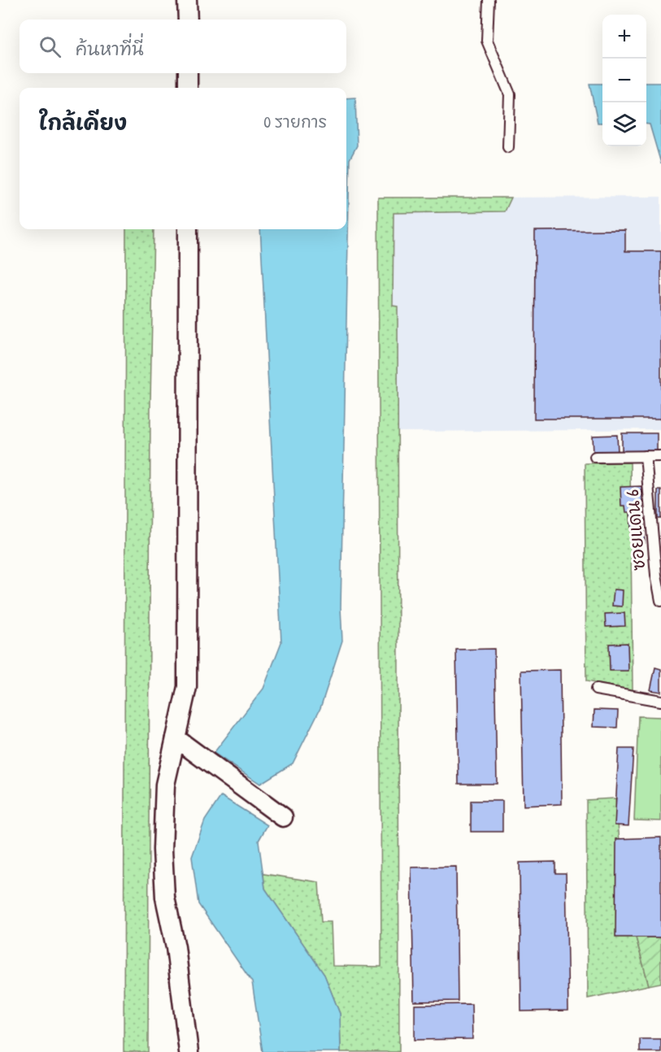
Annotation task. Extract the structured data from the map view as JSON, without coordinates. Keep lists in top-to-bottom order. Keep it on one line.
{"streets":{"lane":["ซอยแดน 6"]},"page":{"map_buttons":["+","−"],"search":"ค้นหาที่นี่","heading":["ใกล้เคียง","0 รายการ"]}}
